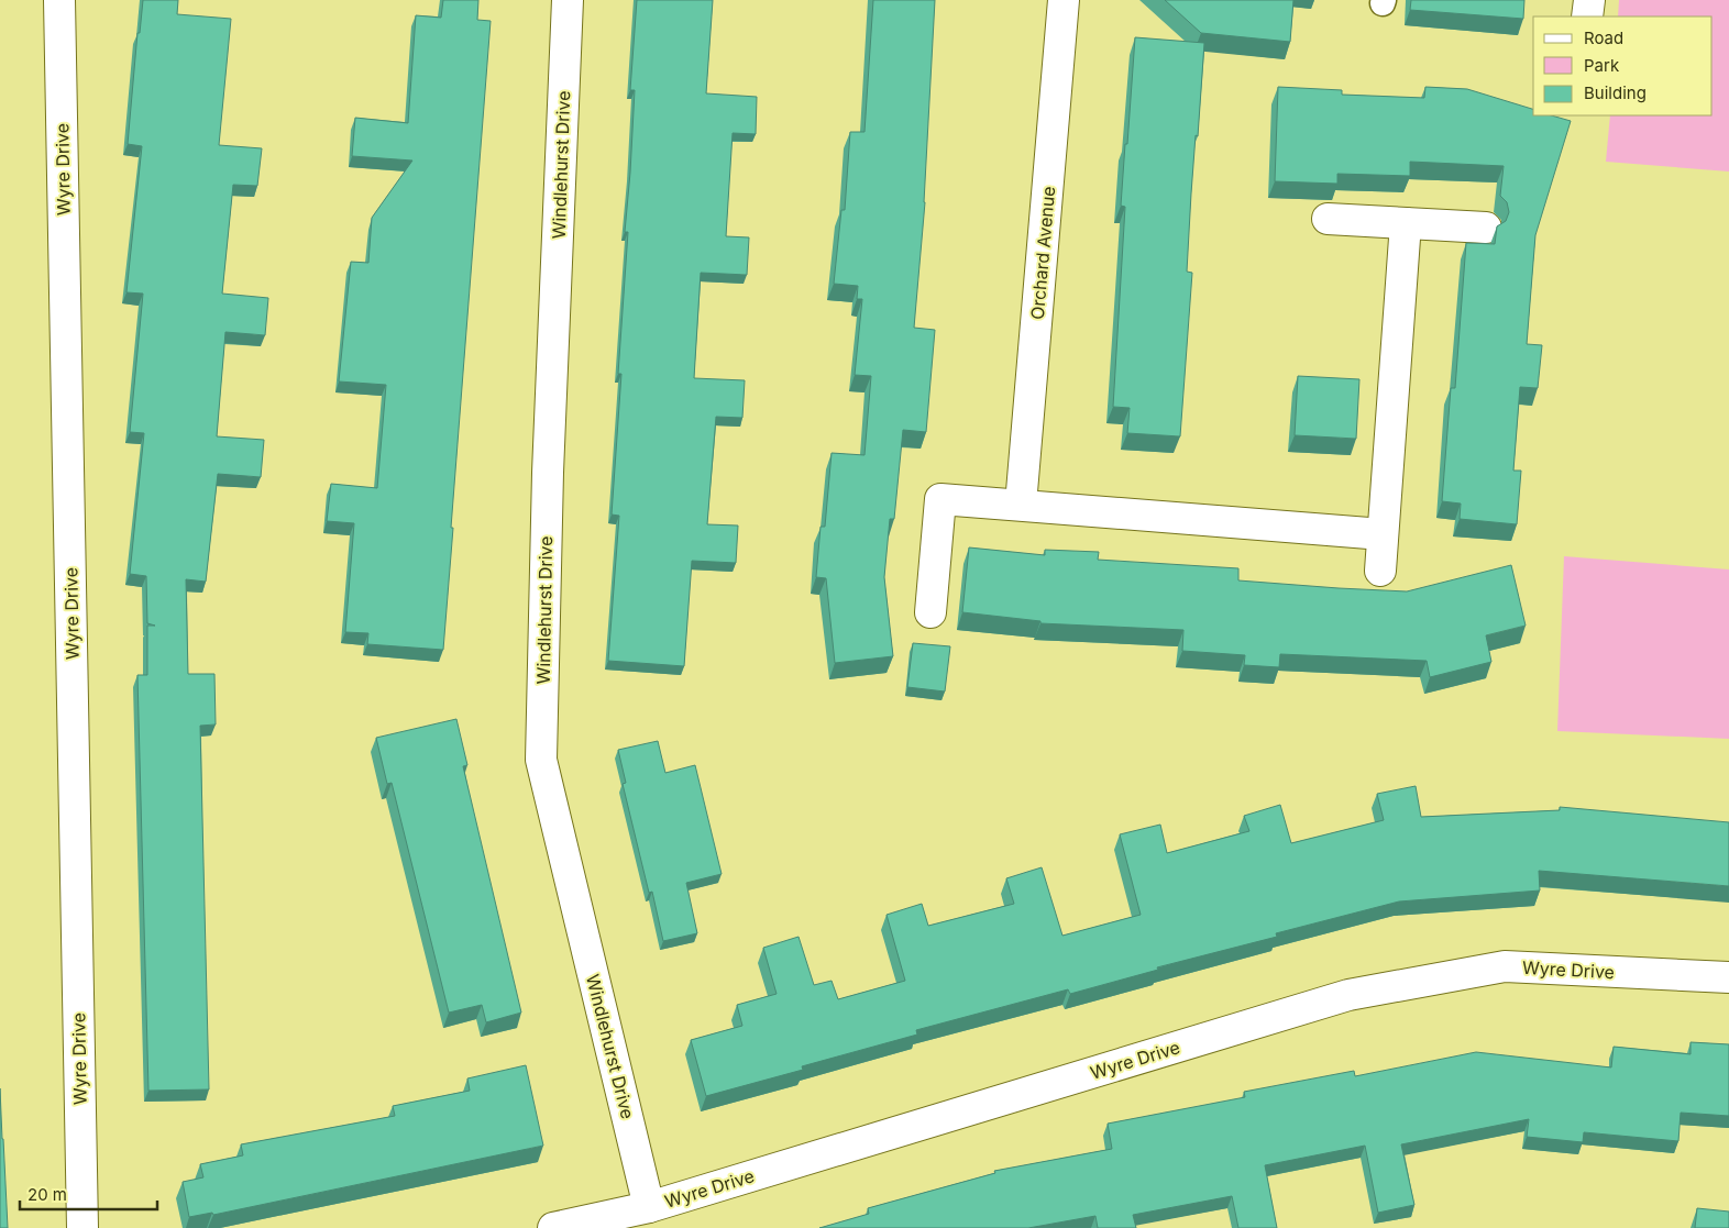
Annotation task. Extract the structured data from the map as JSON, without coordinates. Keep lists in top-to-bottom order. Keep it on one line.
{"streets":{"street":["Windlehurst Drive","Wyre Drive","Orchard Avenue"]},"crossings":[["Windlehurst Drive","Wyre Drive"]],"legend":["Road","Park","Building"],"scale_bar":"20 m"}
